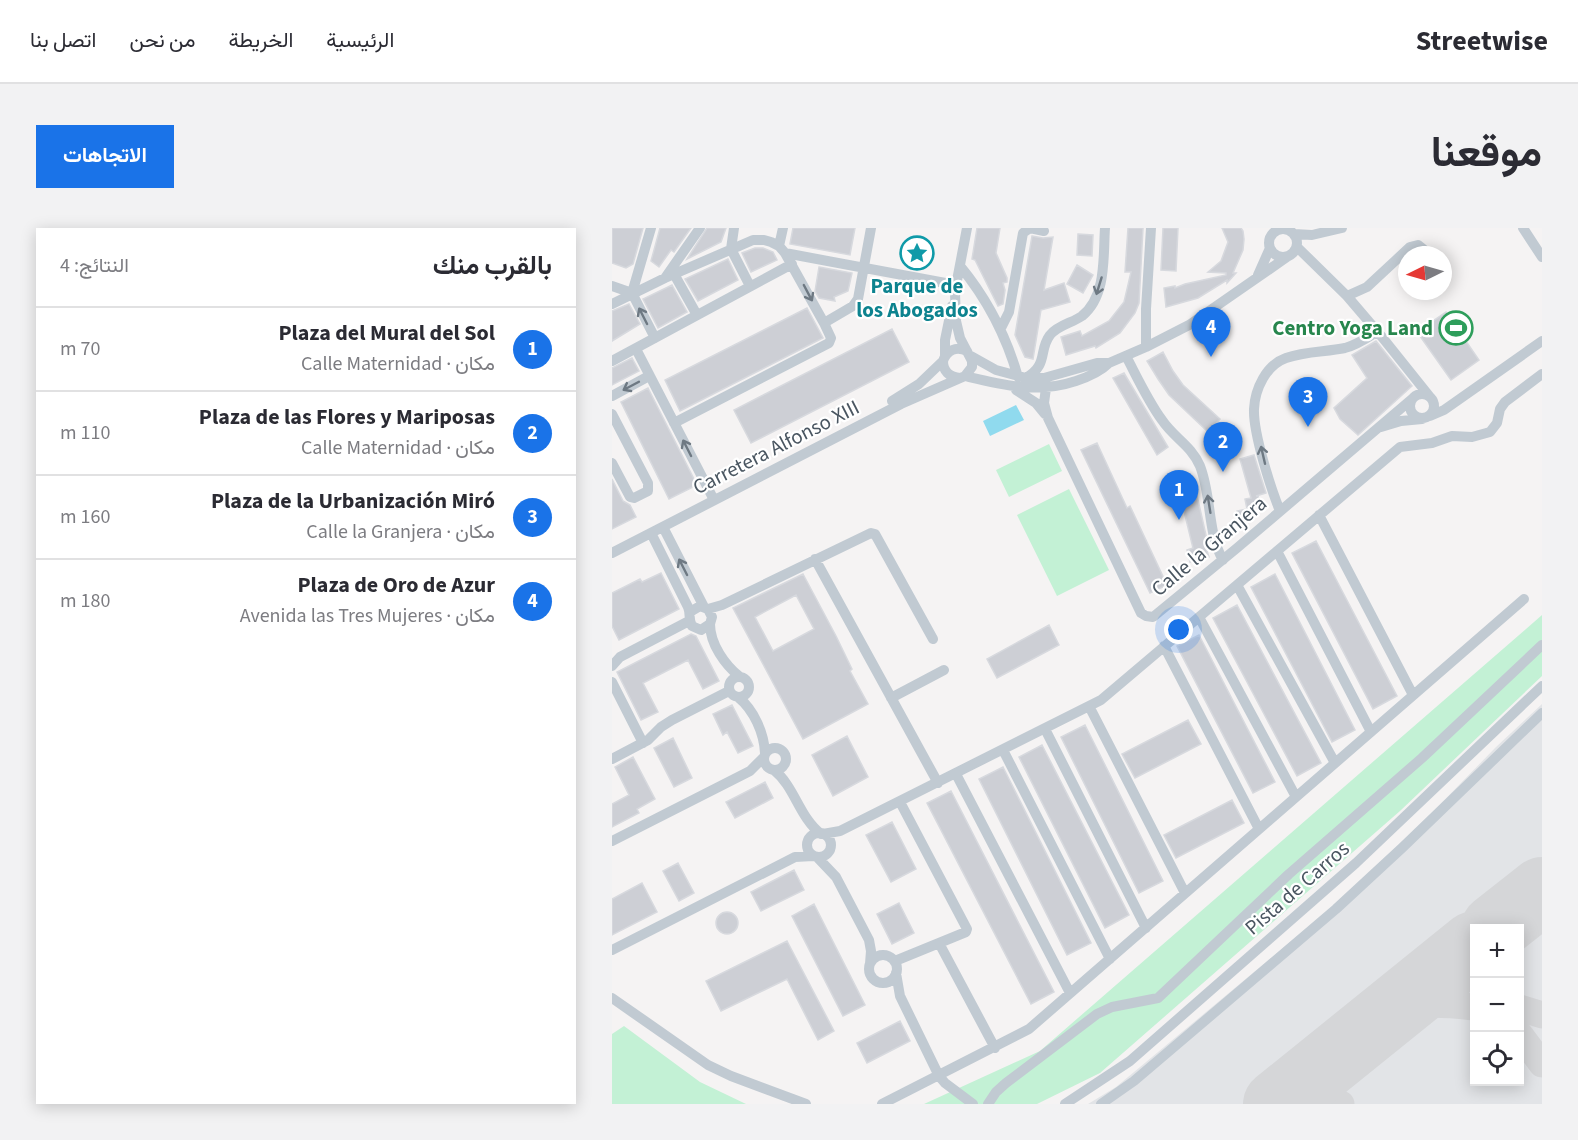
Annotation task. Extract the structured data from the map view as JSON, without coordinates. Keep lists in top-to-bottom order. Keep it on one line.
{"streets":{"street":["Carretera Alfonso XIII","Calle la Granjera","Pista de Carros"]},"places":{"place":["Parque de los Abogados"],"sports":["Centro Yoga Land"]},"north":"left","page":{"header":"Streetwise","nav":["الرئيسية","الخريطة","من نحن","اتصل بنا"],"title":"موقعنا","buttons":"الاتجاهات","heading":["بالقرب منك","النتائج: 4"],"list":[{"mark":"1","name":"Plaza del Mural del Sol","note":"مكان · Calle Maternidad","value":"70 m"},{"mark":"2","name":"Plaza de las Flores y Mariposas","note":"مكان · Calle Maternidad","value":"110 m"},{"mark":"3","name":"Plaza de la Urbanización Miró","note":"مكان · Calle la Granjera","value":"160 m"},{"mark":"4","name":"Plaza de Oro de Azur","note":"مكان · Avenida las Tres Mujeres","value":"180 m"}],"pins":["4","3","2","1"],"map_buttons":["+","−"]}}
